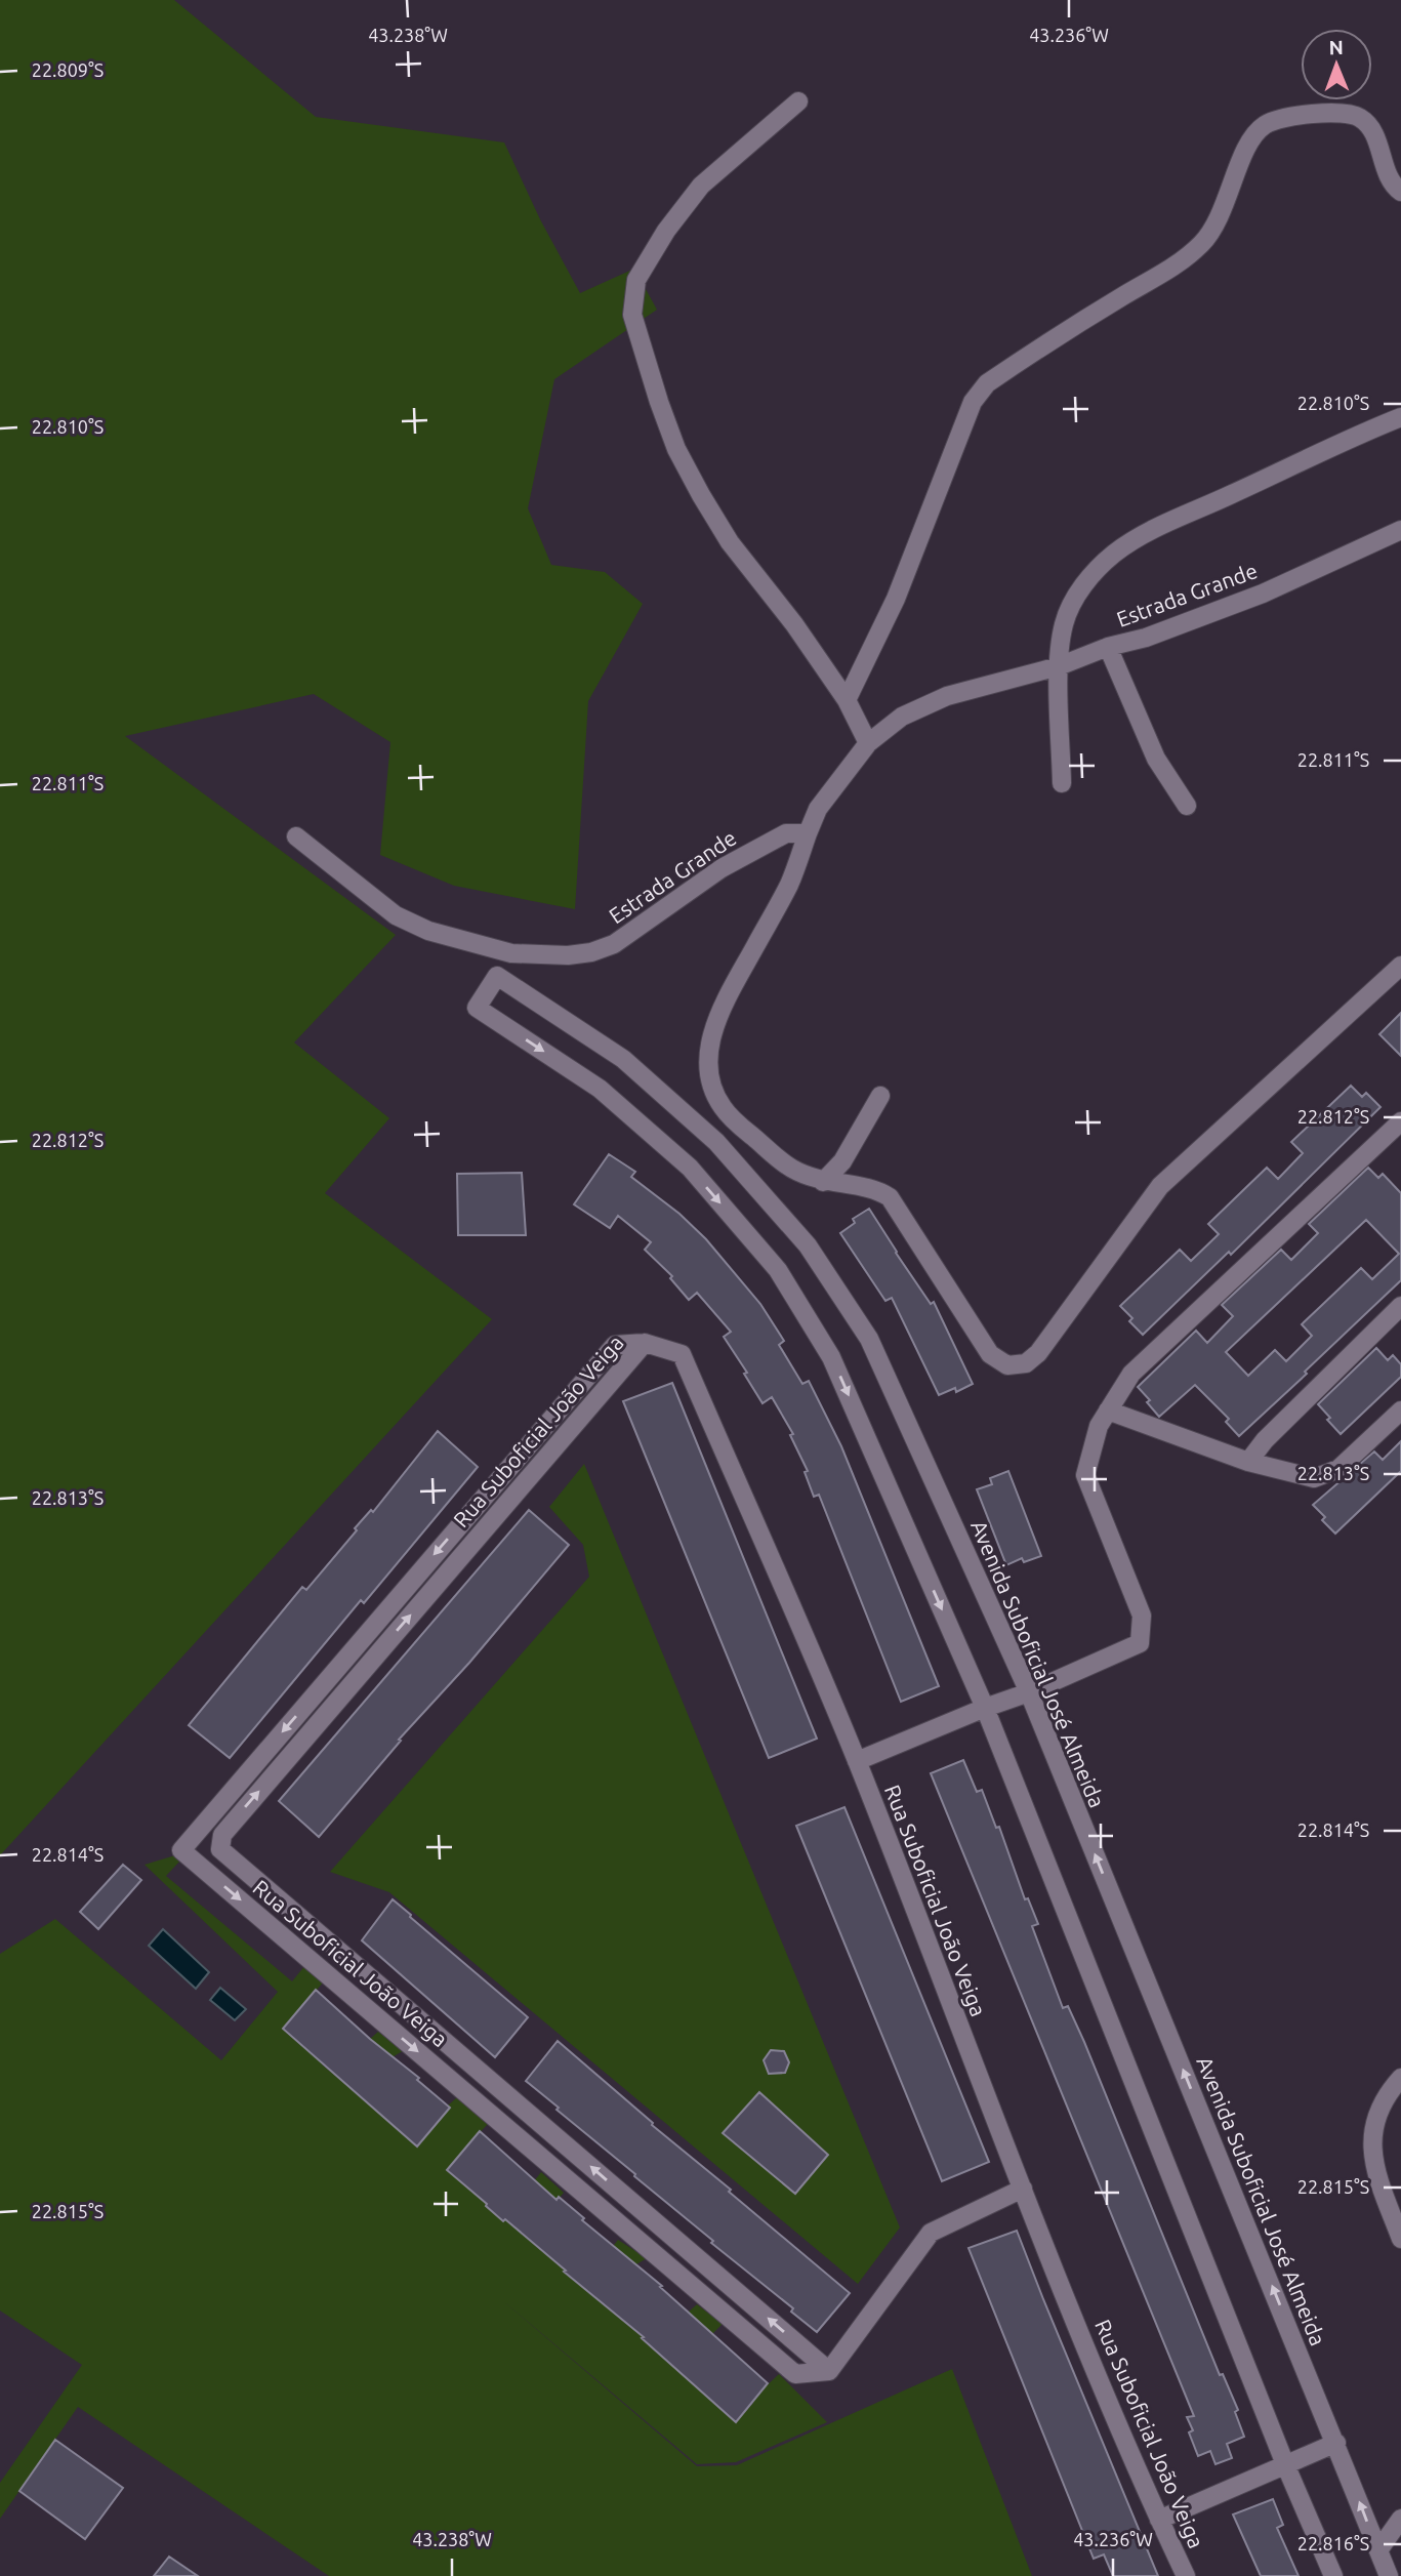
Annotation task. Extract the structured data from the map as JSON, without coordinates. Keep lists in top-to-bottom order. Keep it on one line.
{"streets":{"street":["Estrada Grande","Rua Suboficial João Veiga","Avenida Suboficial José Almeida"]},"north":"top","coordinates":["43.238°W","43.236°W","22.809°S","22.810°S","22.811°S","22.812°S","22.813°S","22.814°S","22.815°S","22.816°S"]}
